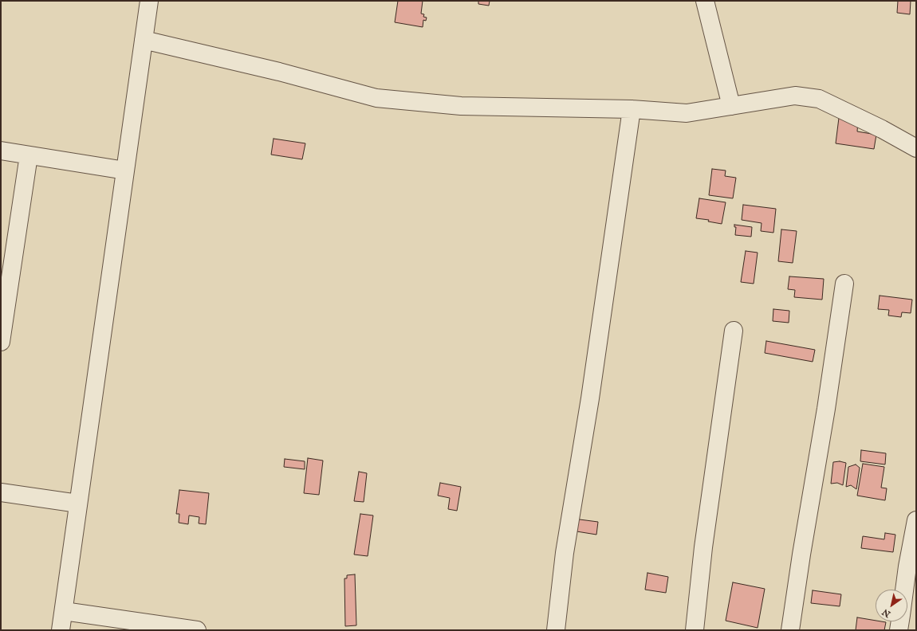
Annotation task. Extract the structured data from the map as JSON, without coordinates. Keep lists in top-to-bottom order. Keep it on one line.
{"north":"bottom left"}
